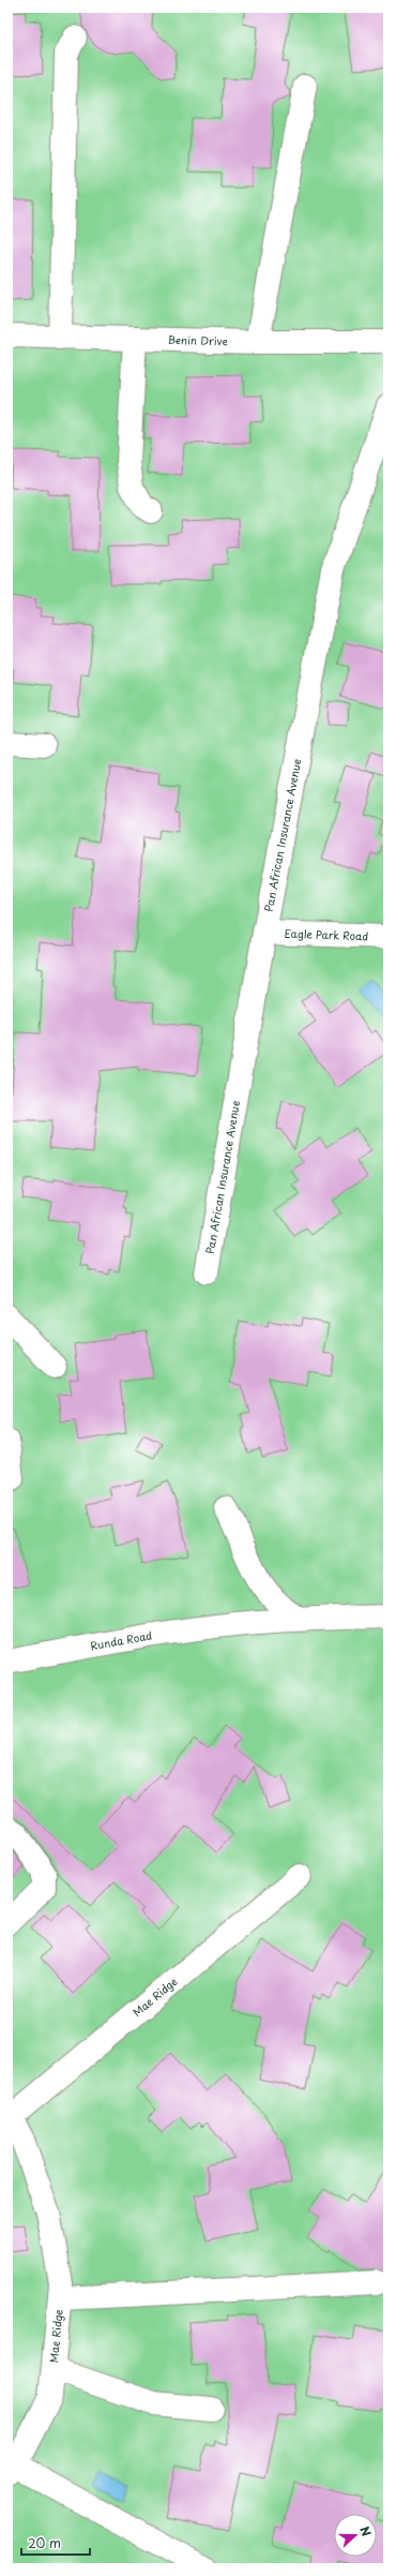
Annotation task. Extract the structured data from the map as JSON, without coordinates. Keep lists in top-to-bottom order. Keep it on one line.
{"streets":{"street":["Benin Drive","Pan African Insurance Avenue","Eagle Park Road","Runda Road","Mae Ridge"]},"crossings":[["Pan African Insurance Avenue","Eagle Park Road"]],"scale_bar":"20 m","north":"right"}
